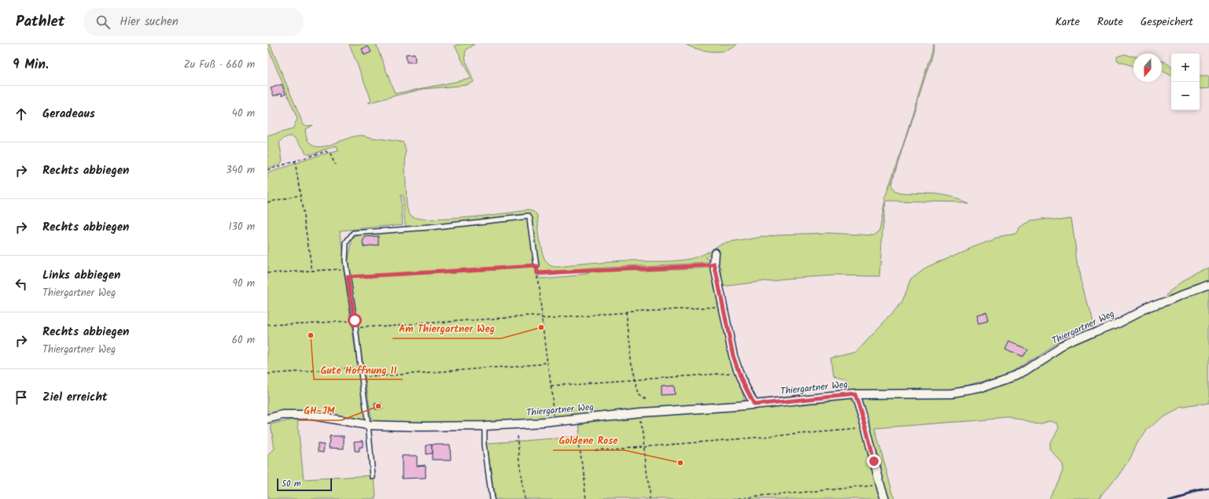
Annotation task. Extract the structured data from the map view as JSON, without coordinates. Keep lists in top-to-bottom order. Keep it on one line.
{"streets":{"street":["Thiergartner Weg"]},"places":["Am Thiergartner Weg","Gute Hoffnung II","GH-JM","Goldene Rose"],"scale_bar":"50 m","north":"bottom","page":{"header":"Pathlet","search":"Hier suchen","nav":["Karte","Route","Gespeichert"],"heading":["9 Min.","Zu Fuß · 660 m"],"map_buttons":["+","−"],"list":[["Geradeaus","40 m"],["Rechts abbiegen","340 m"],["Rechts abbiegen","130 m"],["Links abbiegen","Thiergartner Weg","90 m"],["Rechts abbiegen","Thiergartner Weg","60 m"],"Ziel erreicht"],"scale":"50 m"}}
